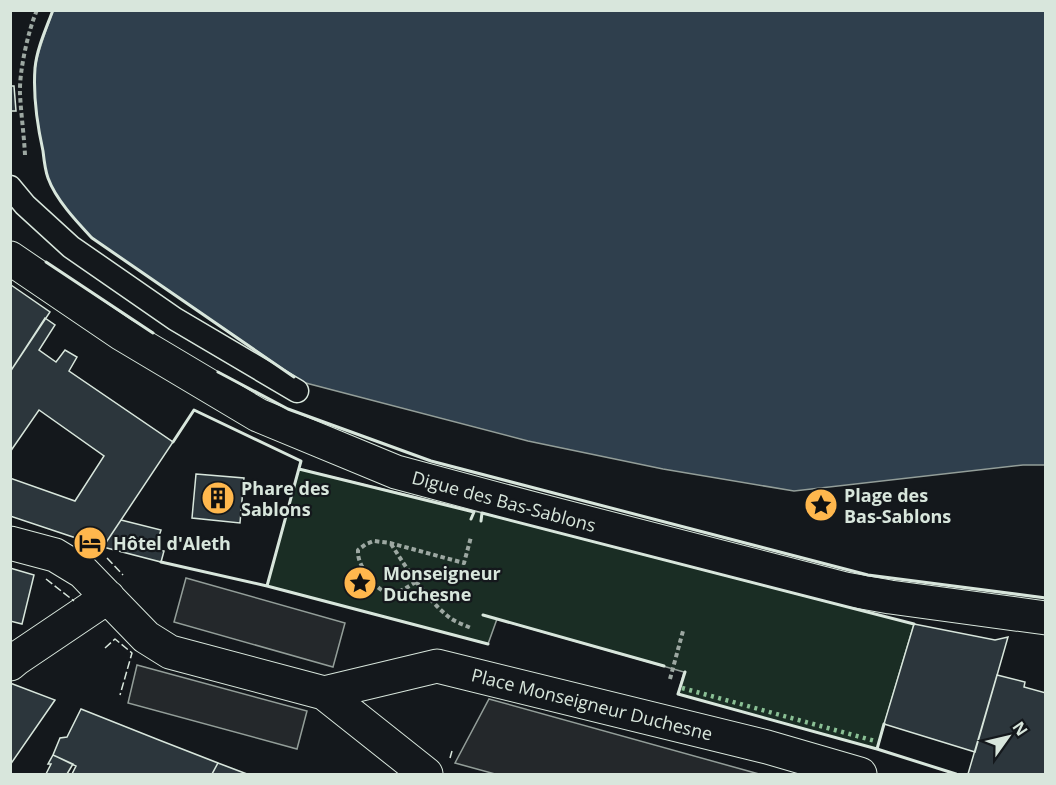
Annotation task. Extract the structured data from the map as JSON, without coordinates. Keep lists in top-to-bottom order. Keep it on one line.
{"streets":{"street":["Digue des Bas-Sablons","Place Monseigneur Duchesne"]},"places":{"building":["Phare des Sablons"],"place":["Plage des Bas-Sablons","Monseigneur Duchesne"],"hotel":["Hôtel d'Aleth"]},"north":"top right"}
